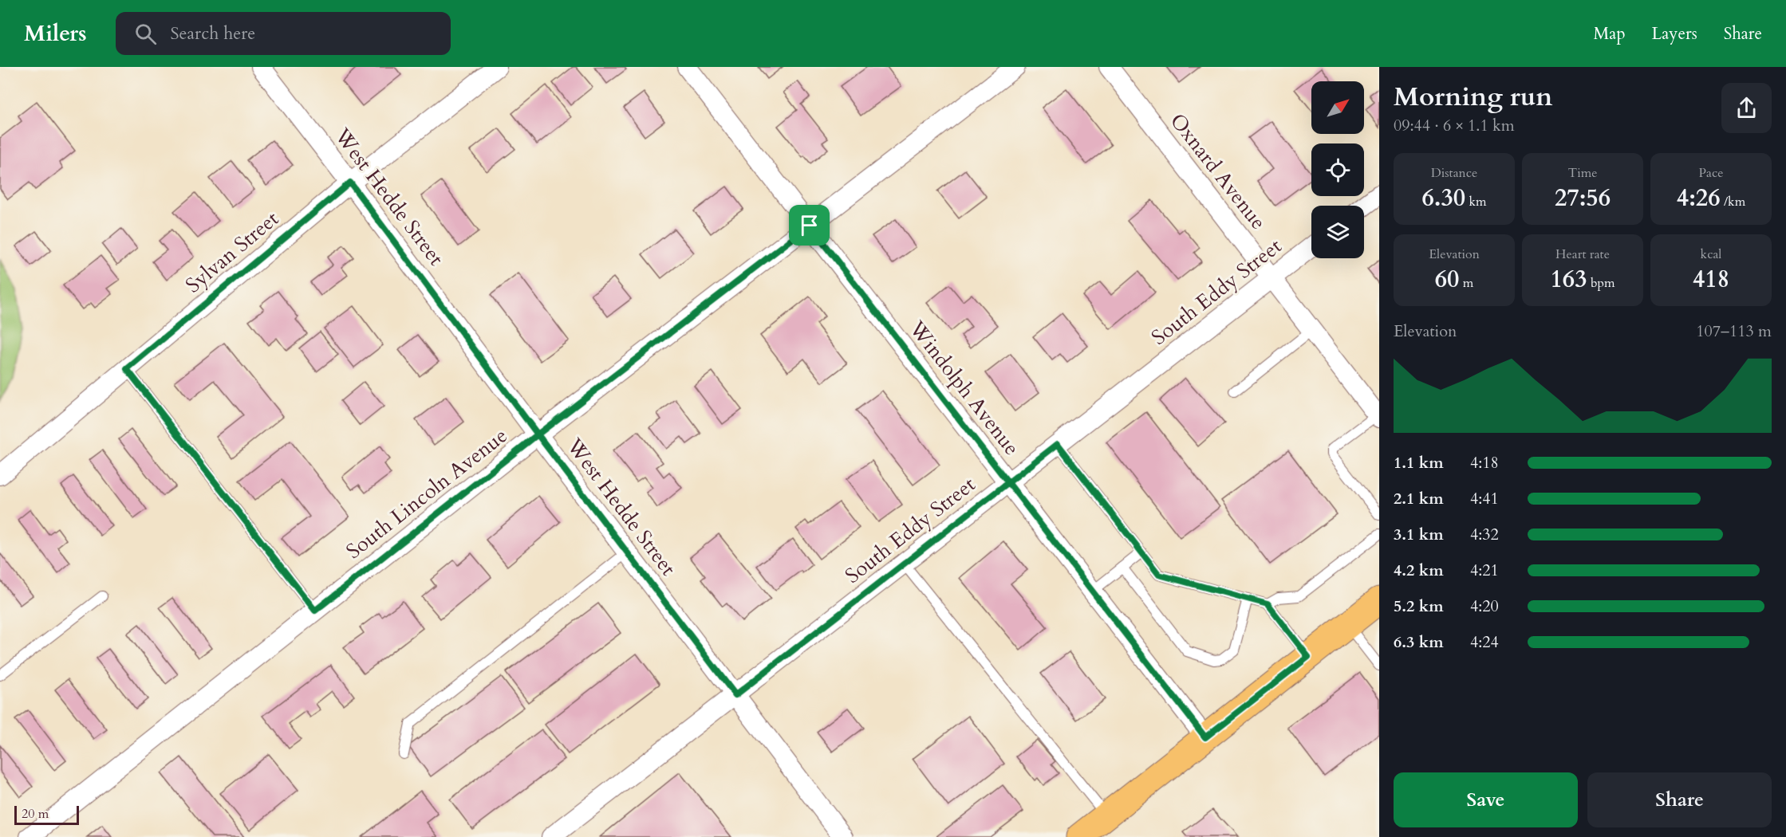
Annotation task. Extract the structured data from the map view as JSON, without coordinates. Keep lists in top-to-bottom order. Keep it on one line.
{"streets":{"street":["Oxnard Avenue","West Hedde Street","Sylvan Street","South Eddy Street","Windolph Avenue","South Lincoln Avenue"]},"crossings":[["Oxnard Avenue","South Eddy Street"],["West Hedde Street","Sylvan Street"],["West Hedde Street","South Eddy Street"],["West Hedde Street","South Lincoln Avenue"],["South Eddy Street","Windolph Avenue"],["Windolph Avenue","South Lincoln Avenue"]],"scale_bar":"20 m","north":"top right","page":{"header":"Milers","search":"Search here","nav":["Map","Layers","Share"],"heading":["Morning run","09:44 · 6 × 1.1 km"],"stats":[["Distance","6.30 km"],["Time","27:56"],["Pace","4:26 /km"],["Elevation","60 m"],["Heart rate","163 bpm"],["kcal","418"]],"chart":["Elevation","107–113 m"],"list":[{"name":"1.1 km","note":"4:18"},{"name":"2.1 km","note":"4:41"},{"name":"3.1 km","note":"4:32"},{"name":"4.2 km","note":"4:21"},{"name":"5.2 km","note":"4:20"},{"name":"6.3 km","note":"4:24"}],"buttons":["Save","Share"],"scale":"20 m"}}
